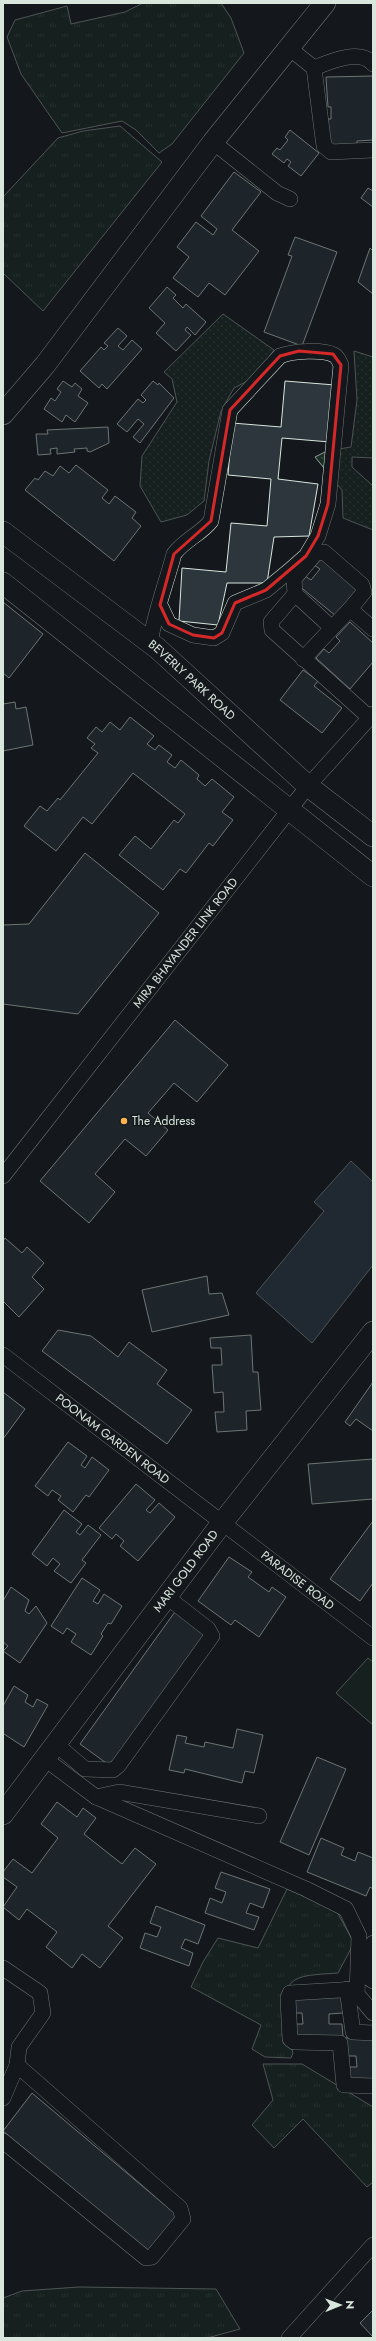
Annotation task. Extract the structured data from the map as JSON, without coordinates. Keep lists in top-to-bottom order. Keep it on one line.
{"streets":{"street":["BEVERLY PARK ROAD","MIRA BHAYANDER LINK ROAD","POONAM GARDEN ROAD","MARI GOLD ROAD","PARADISE ROAD"]},"crossings":[["BEVERLY PARK ROAD","MIRA BHAYANDER LINK ROAD"],["POONAM GARDEN ROAD","MARI GOLD ROAD"],["POONAM GARDEN ROAD","PARADISE ROAD"],["MARI GOLD ROAD","PARADISE ROAD"]],"places":["The Address"],"north":"right"}
